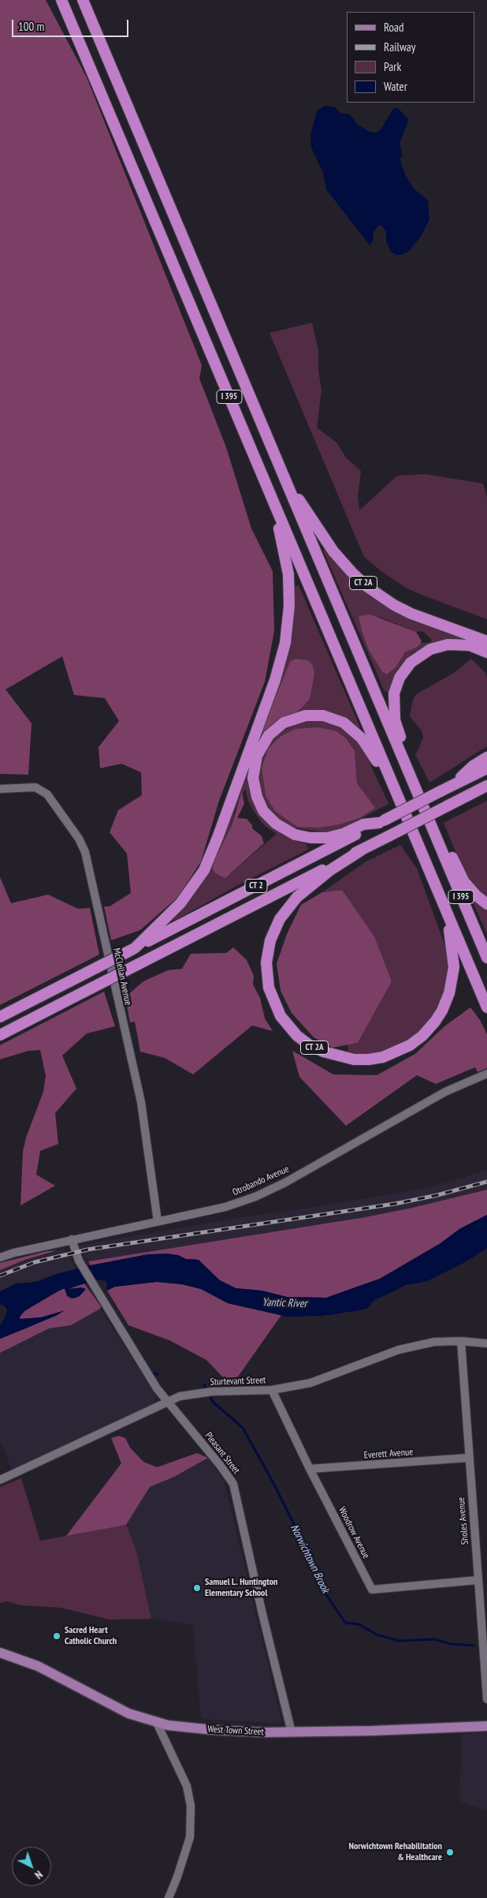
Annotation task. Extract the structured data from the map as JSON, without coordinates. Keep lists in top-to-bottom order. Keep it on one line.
{"streets":{"highway":["I 395","CT 2A","CT 2"],"main road":["West Town Street"],"street":["McClellan Avenue","Otrobando Avenue","Sturtevant Street","Pleasant Street","Everett Avenue","Sholes Avenue","Woodrow Avenue"]},"crossings":[["I 395","CT 2A"],["CT 2A","CT 2"],["McClellan Avenue","Otrobando Avenue"],["Otrobando Avenue","Pleasant Street"],["Sturtevant Street","Pleasant Street"],["Sturtevant Street","Sholes Avenue"],["Sturtevant Street","Woodrow Avenue"],["Pleasant Street","West Town Street"],["Everett Avenue","Sholes Avenue"],["Everett Avenue","Woodrow Avenue"],["Sholes Avenue","Woodrow Avenue"]],"water":["Yantic River","Norwichtown Brook"],"places":["Samuel L. Huntington Elementary School","Sacred Heart Catholic Church","Norwichtown Rehabilitation & Healthcare"],"legend":["Road","Railway","Park","Water"],"scale_bar":"100 m","north":"bottom right"}
